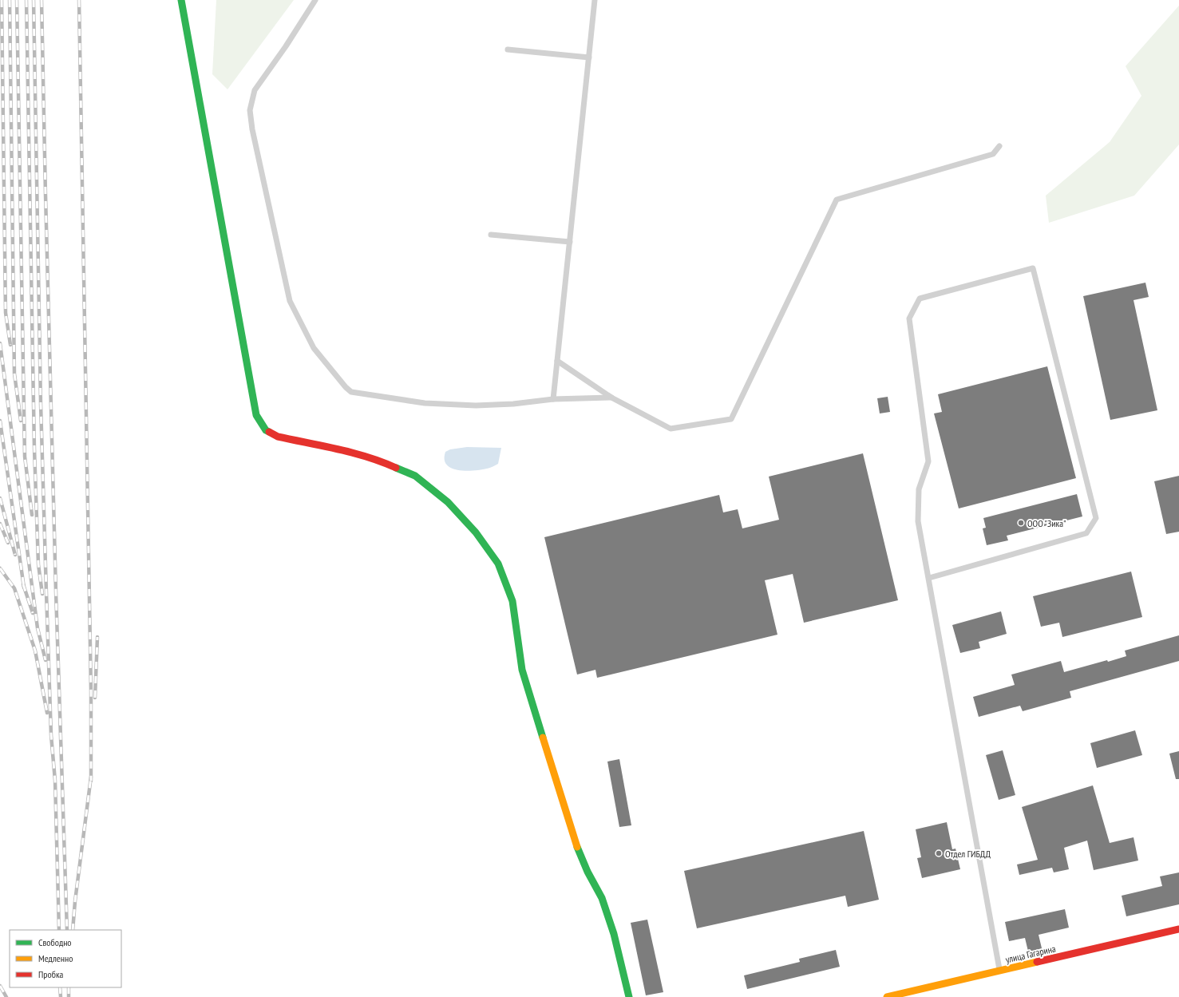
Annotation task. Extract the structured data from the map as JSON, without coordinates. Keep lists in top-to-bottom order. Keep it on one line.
{"streets":{"street":["улица Гагарина"]},"places":["ООО \"Зика\"","Отдел ГИБДД"],"legend":["Свободно","Медленно","Пробка"]}
